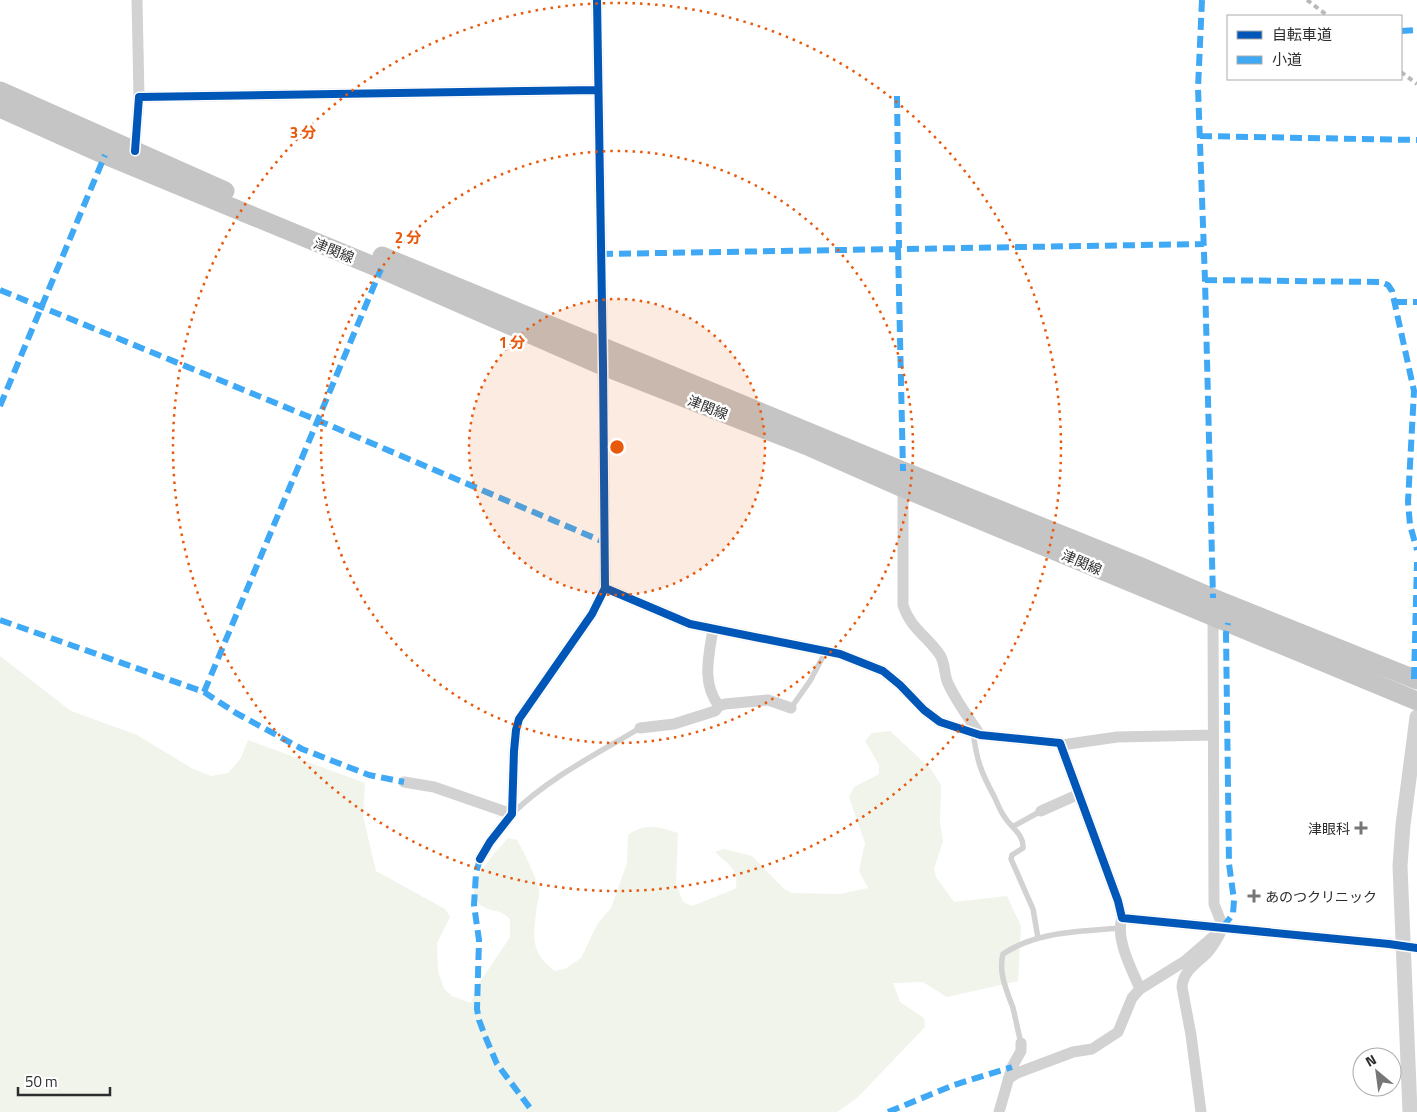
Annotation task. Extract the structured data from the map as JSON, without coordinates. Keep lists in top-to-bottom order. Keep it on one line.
{"streets":{"main road":["津関線"]},"places":{"health":["津眼科","あのつクリニック"]},"legend":["自転車道","小道"],"scale_bar":"50 m","north":"top left","rings":["3 分","2 分","1 分"]}
